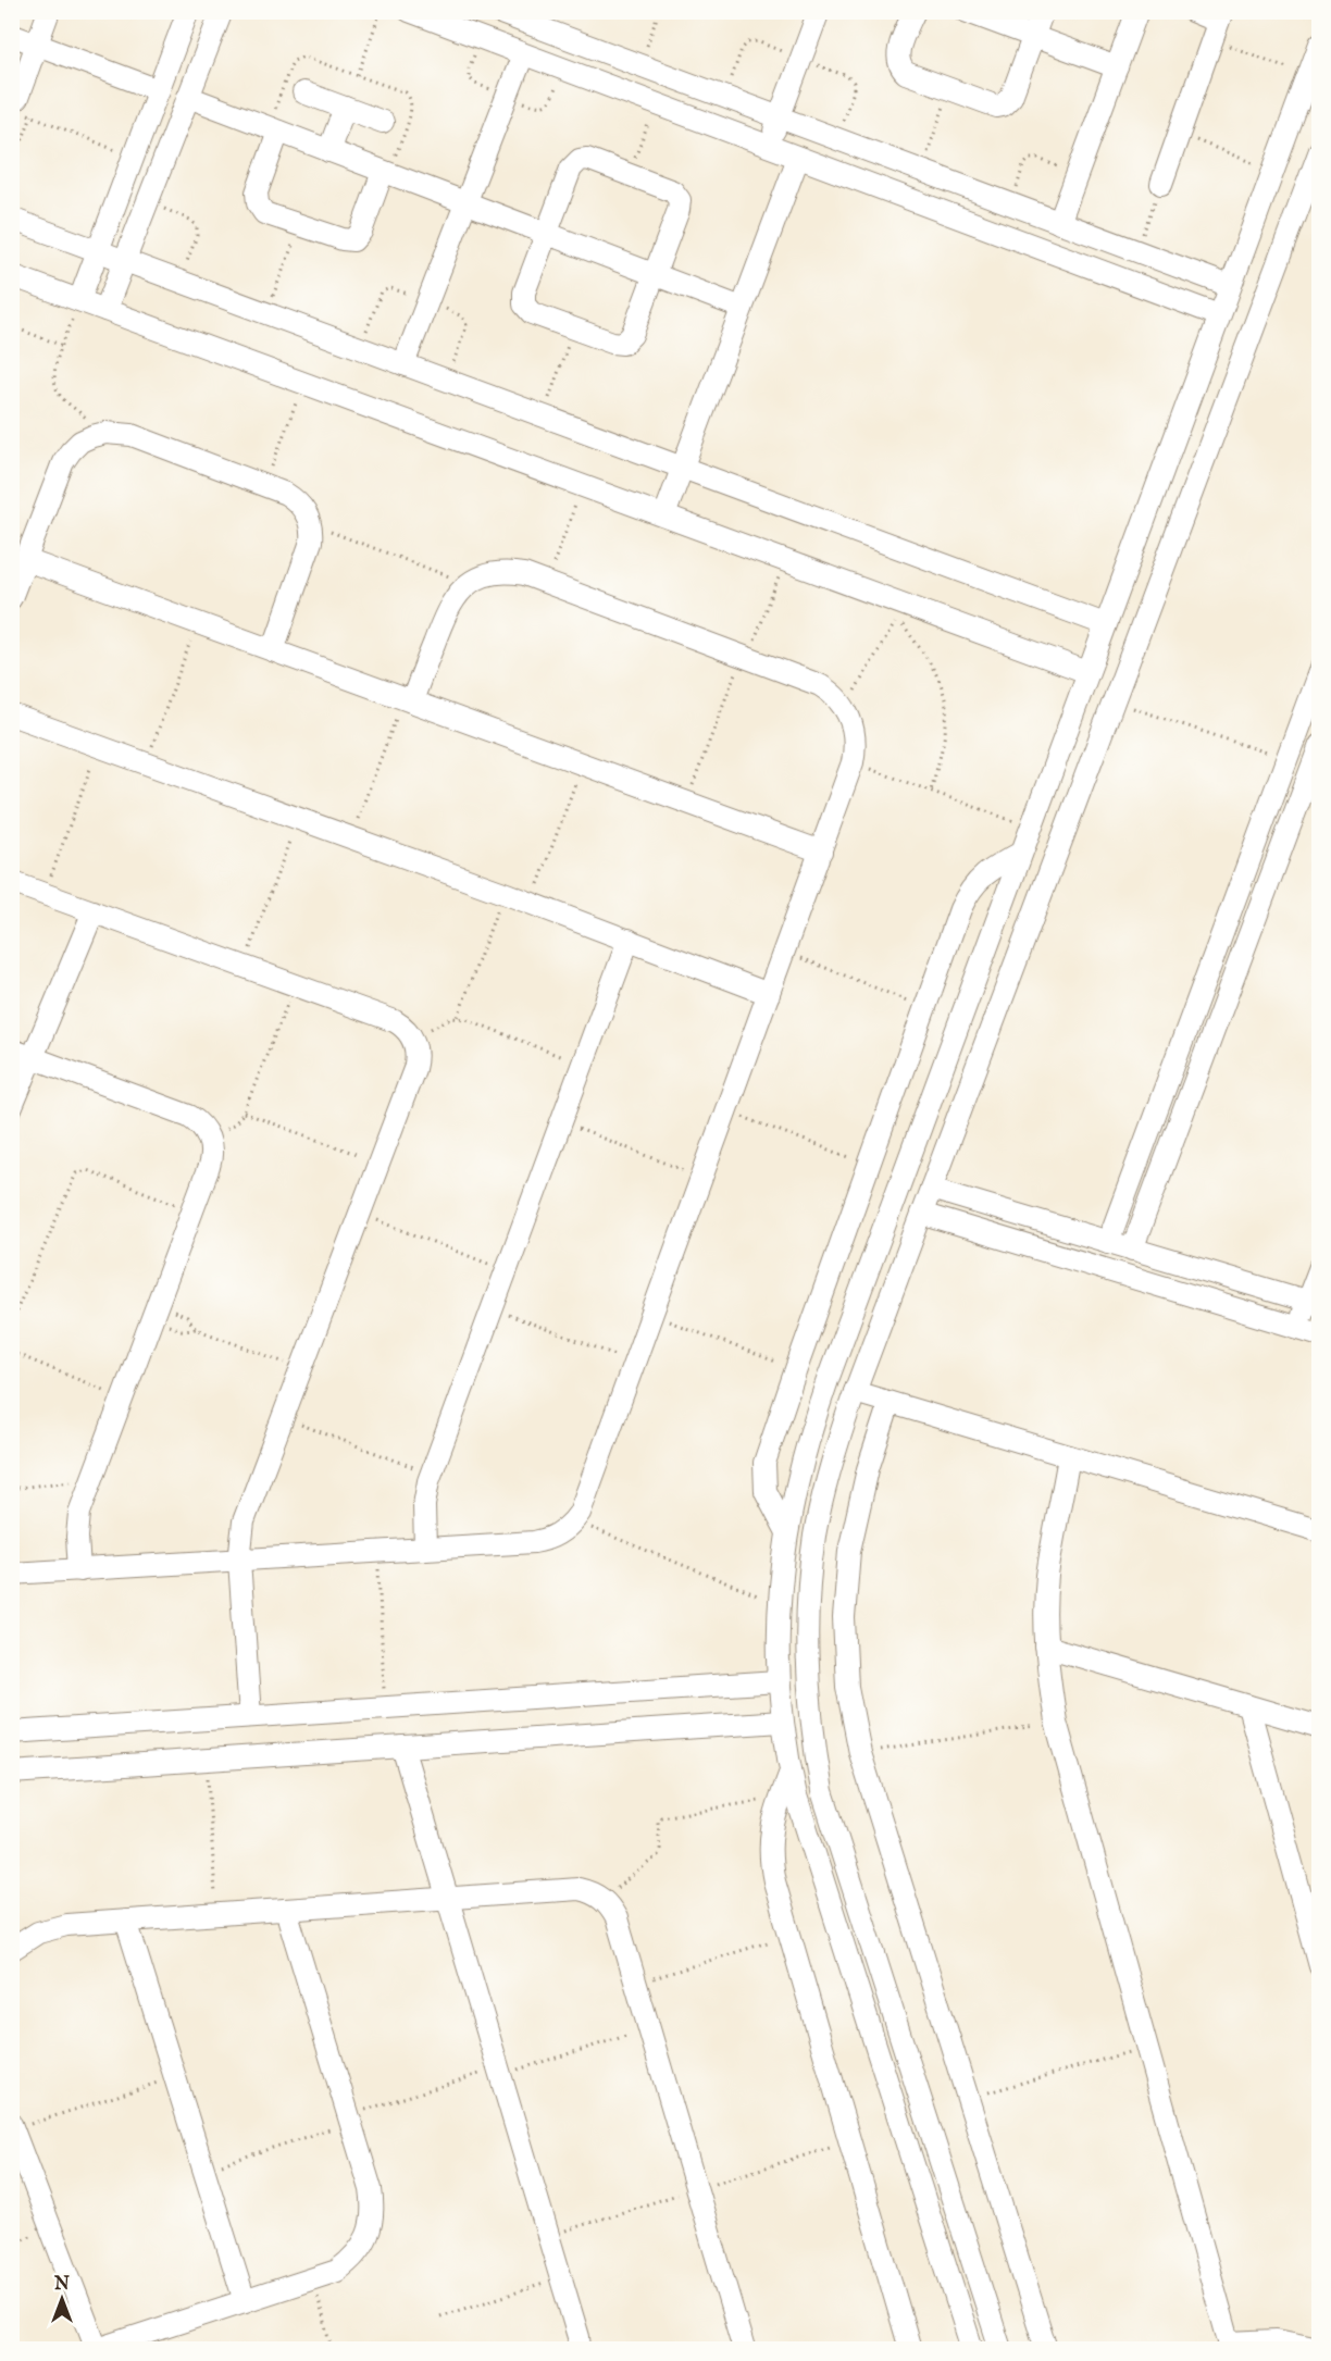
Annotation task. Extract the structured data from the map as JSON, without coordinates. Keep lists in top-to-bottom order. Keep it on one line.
{"north":"top"}
